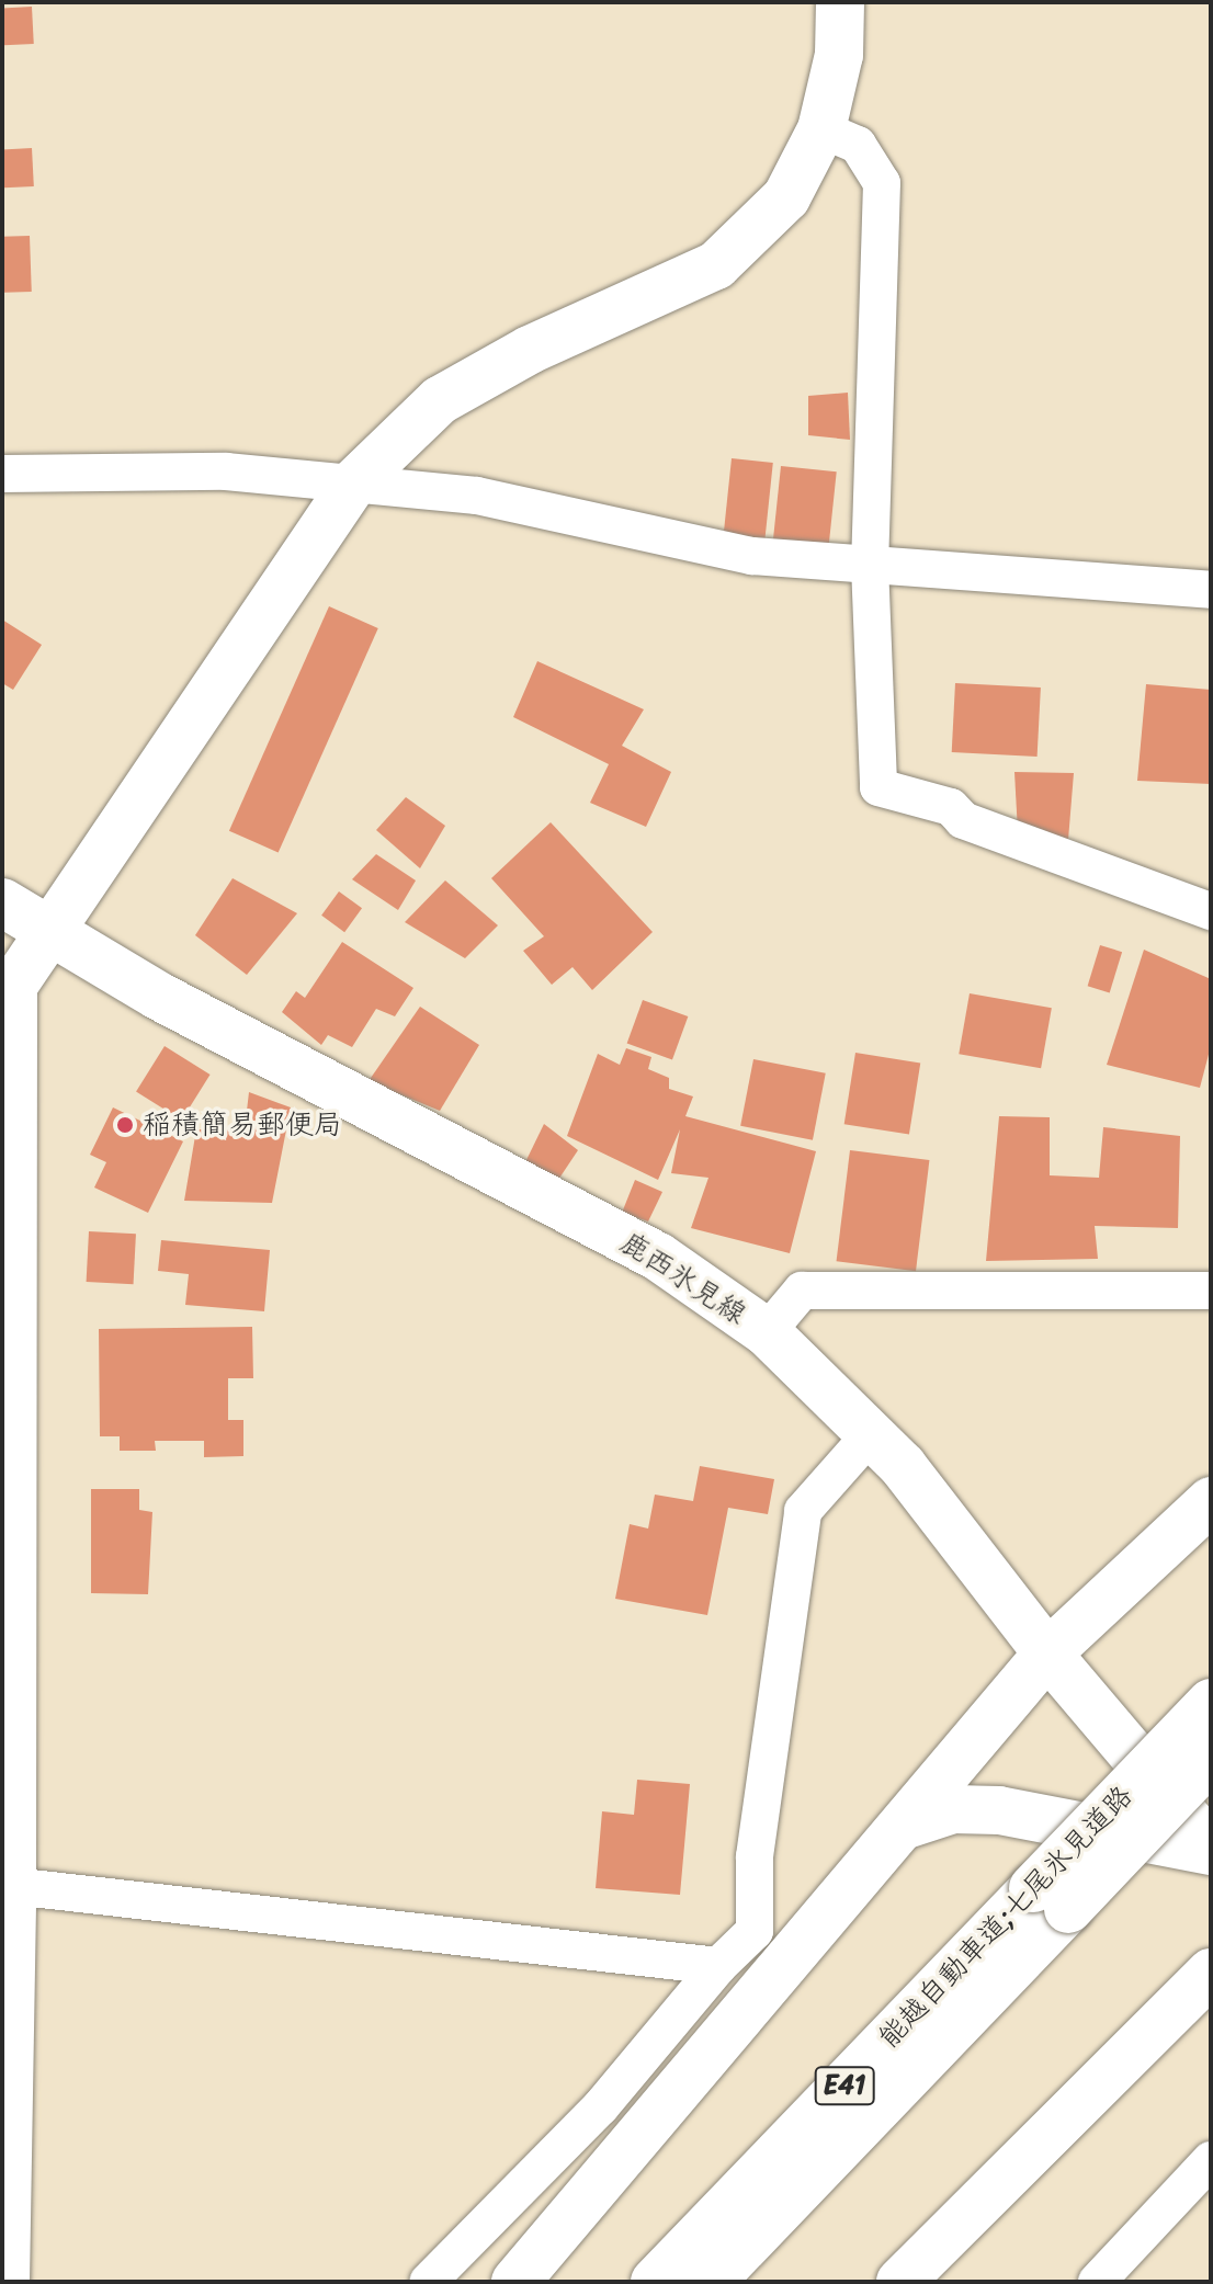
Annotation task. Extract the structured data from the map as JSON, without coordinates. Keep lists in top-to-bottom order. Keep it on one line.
{"streets":{"main road":["鹿西氷見線","能越自動車道;七尾氷見道路","E41"]},"places":["稲積簡易郵便局"]}
